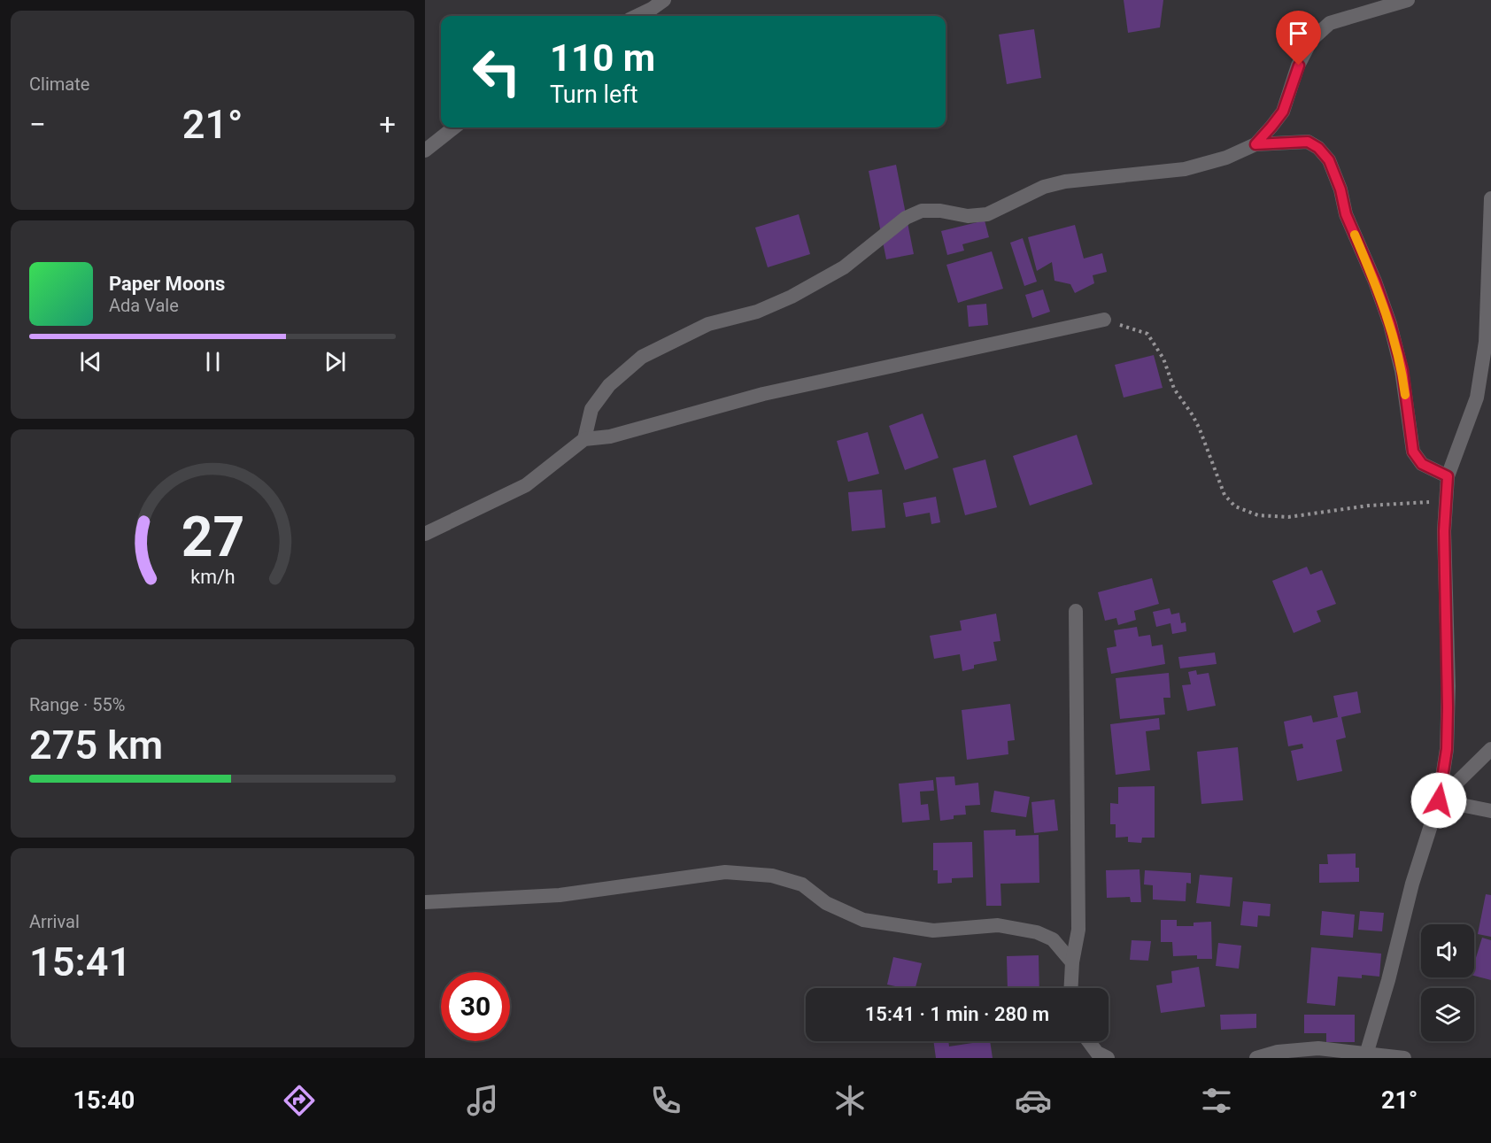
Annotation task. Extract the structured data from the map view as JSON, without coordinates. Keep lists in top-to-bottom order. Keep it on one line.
{"page":{"tile":["Climate",["Range · 55%","275 km"],["Arrival","15:41"]],"turn":["110 m","Turn left"],"heat":["−","21°","+"],"song":["Paper Moons","Ada Vale"],"limit":"30","trip":"15:41 · 1 min · 280 m","tabs":["15:40","21°"],"gauge":["27","km/h"]}}
